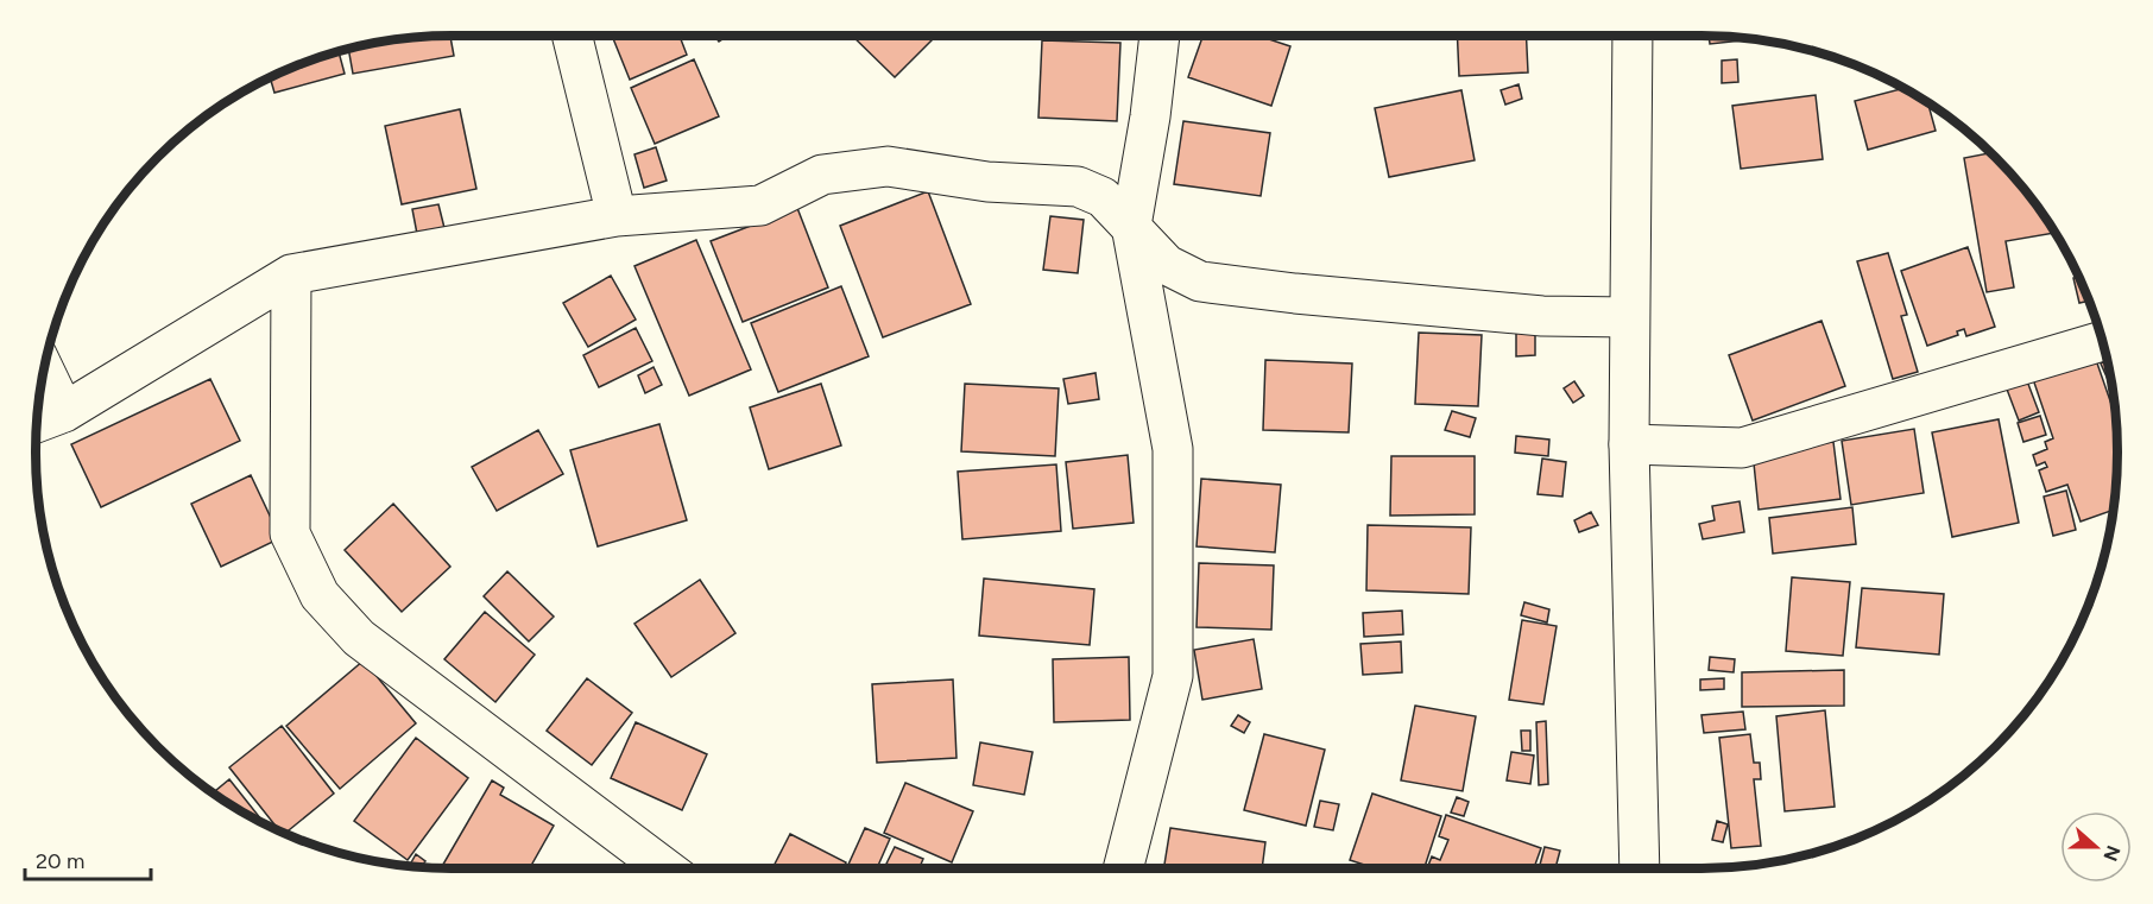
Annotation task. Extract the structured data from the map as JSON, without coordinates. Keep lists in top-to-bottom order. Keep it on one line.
{"scale_bar":"20 m","north":"right"}
